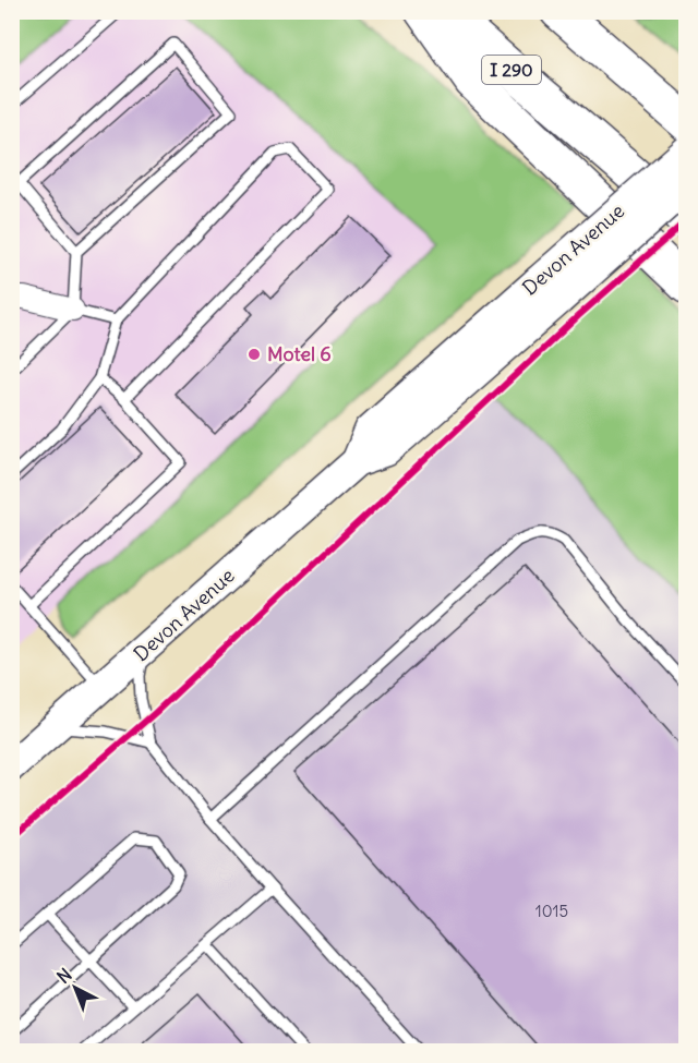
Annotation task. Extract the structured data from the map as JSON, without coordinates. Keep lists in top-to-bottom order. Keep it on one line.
{"streets":{"highway":["I 290"],"main road":["Devon Avenue"]},"places":["Motel 6"],"house_numbers":["1015"],"north":"top left"}
